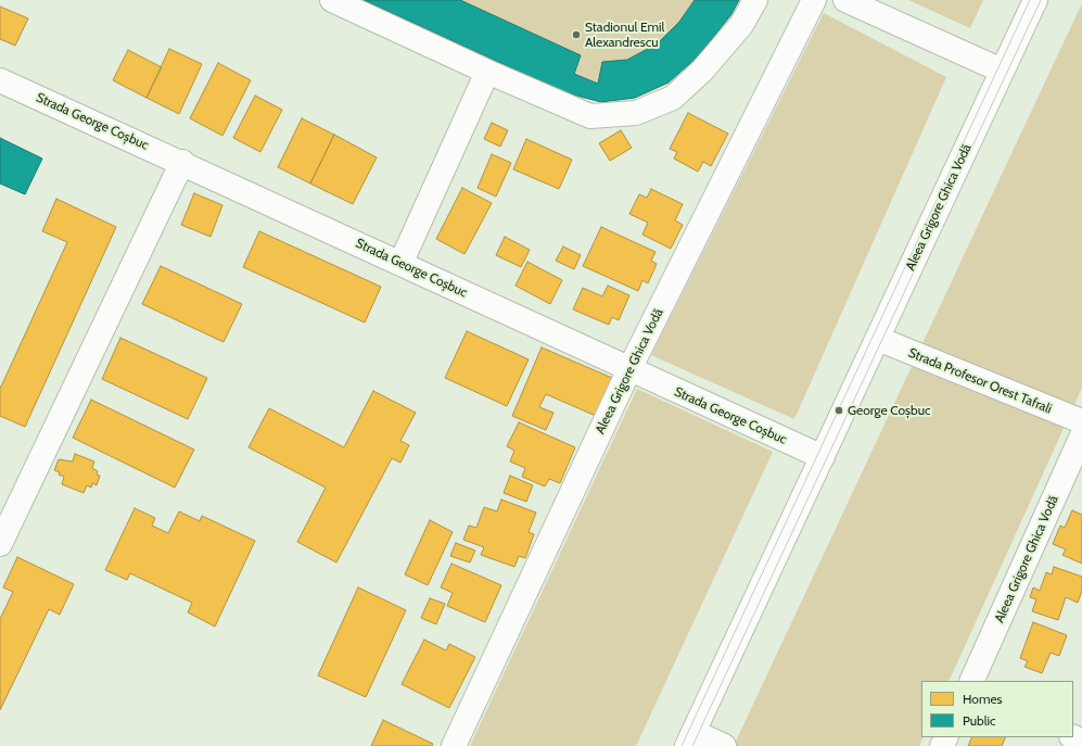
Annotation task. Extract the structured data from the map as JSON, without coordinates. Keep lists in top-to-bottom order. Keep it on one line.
{"streets":{"street":["Strada George Coșbuc","Aleea Grigore Ghica Vodă","Strada Profesor Orest Tafrali"]},"crossings":[["Strada George Coșbuc","Aleea Grigore Ghica Vodă"],["Aleea Grigore Ghica Vodă","Strada Profesor Orest Tafrali"]],"places":["Stadionul Emil Alexandrescu","George Coșbuc"],"legend":["Homes","Public"]}
